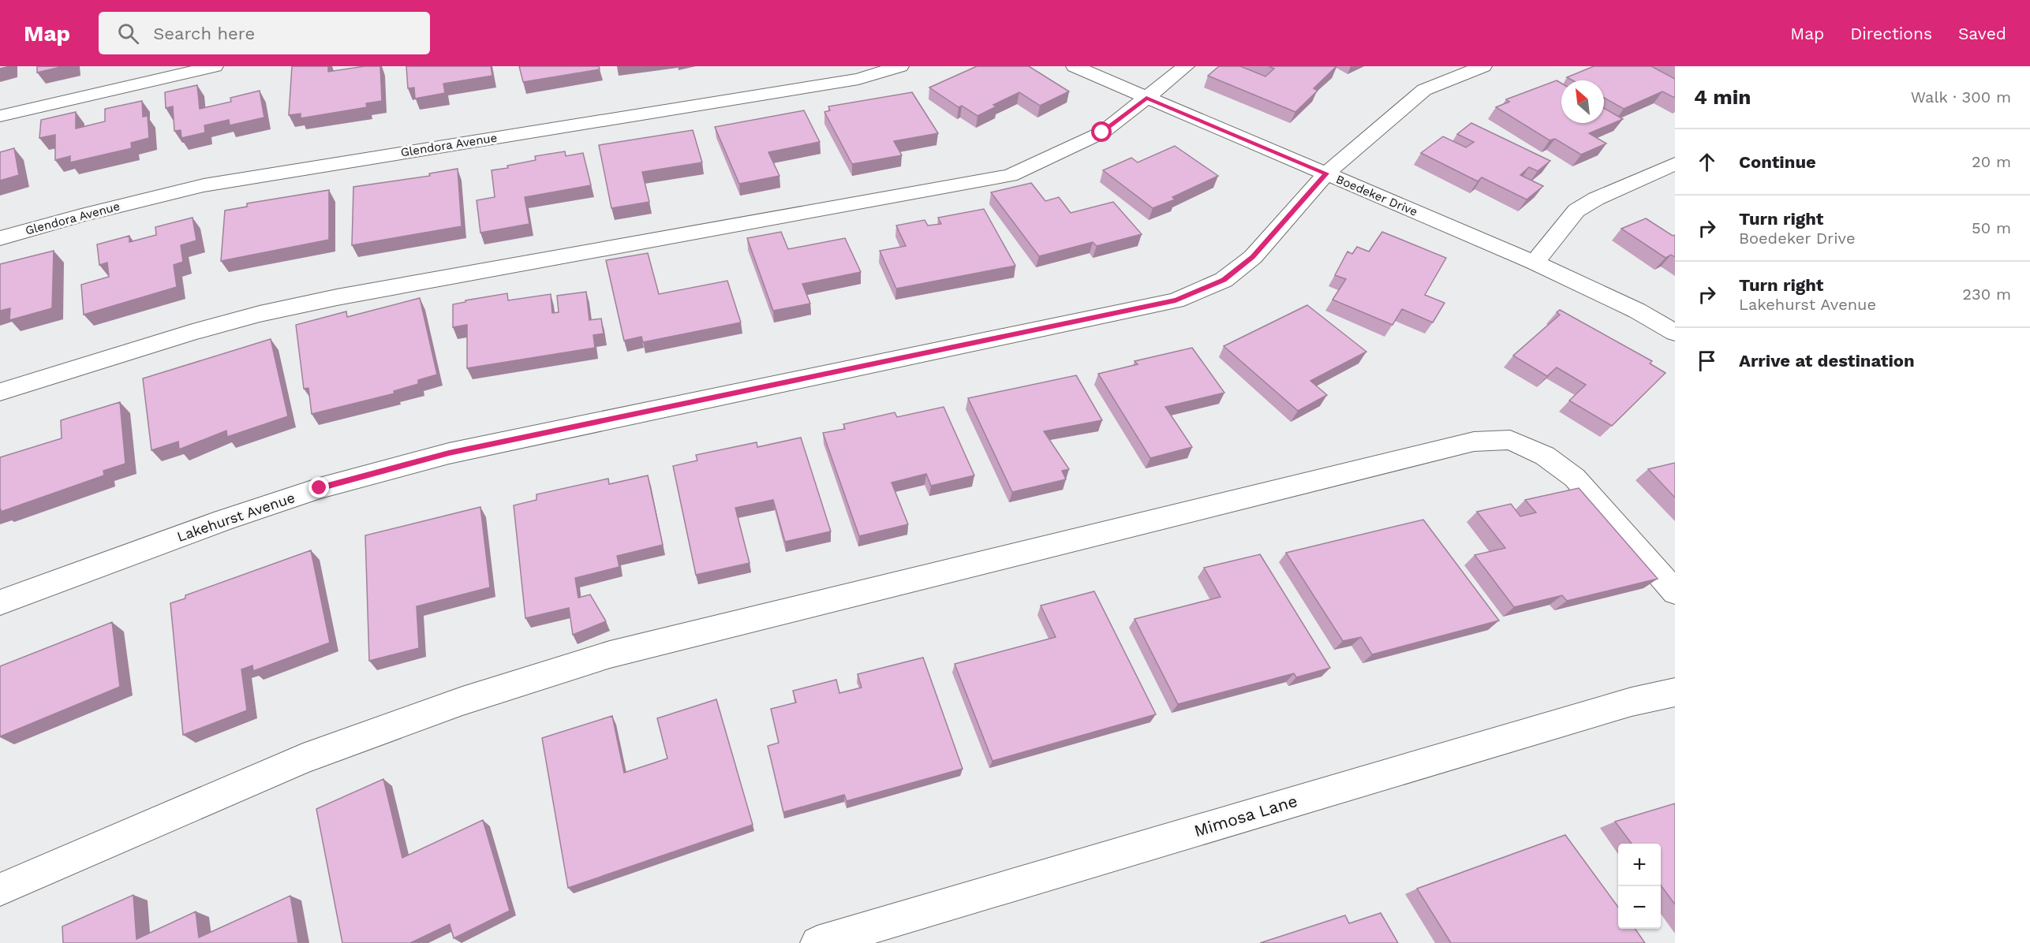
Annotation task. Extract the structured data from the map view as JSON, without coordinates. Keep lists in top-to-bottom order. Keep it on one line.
{"streets":{"street":["Glendora Avenue","Boedeker Drive","Lakehurst Avenue","Mimosa Lane"]},"crossings":[["Boedeker Drive","Lakehurst Avenue"]],"north":"top left","page":{"header":"Map","search":"Search here","nav":["Map","Directions","Saved"],"heading":["4 min","Walk · 300 m"],"list":[["Continue","20 m"],["Turn right","Boedeker Drive","50 m"],["Turn right","Lakehurst Avenue","230 m"],"Arrive at destination"],"map_buttons":["+","−"]}}
